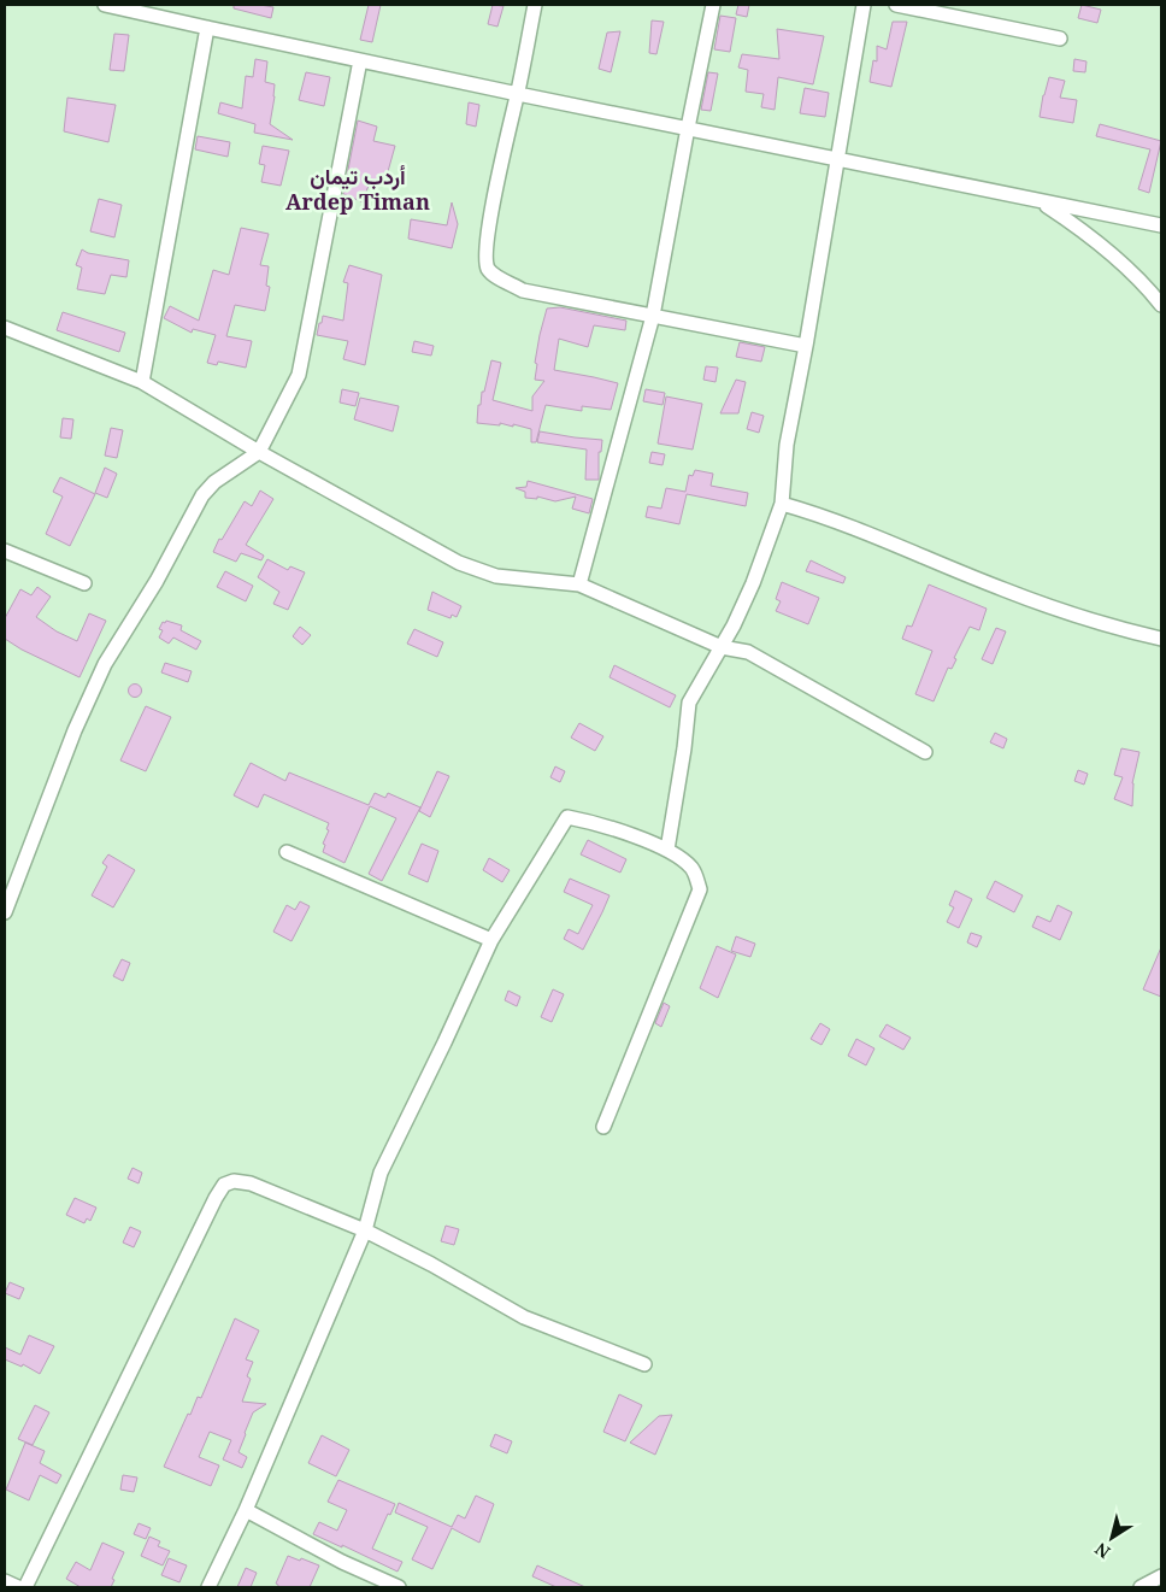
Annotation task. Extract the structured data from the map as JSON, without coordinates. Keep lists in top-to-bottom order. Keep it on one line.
{"districts":["أردب تيمان Ardep Timan"],"north":"bottom left"}
